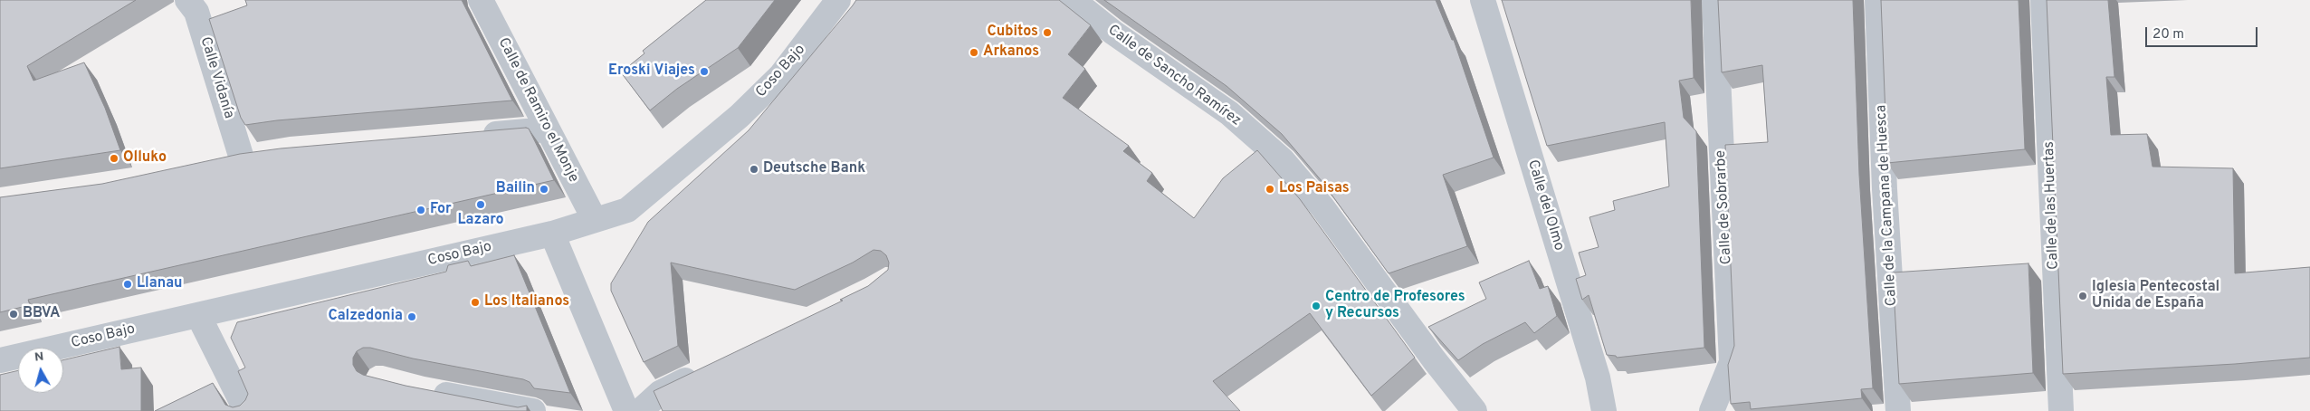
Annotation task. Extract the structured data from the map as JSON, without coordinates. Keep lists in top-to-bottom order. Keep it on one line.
{"streets":{"street":["Coso Bajo","Calle de Sancho Ramírez","Calle Vidanía","Calle de Ramiro el Monje","Calle del Olmo","Calle de la Campana de Huesca","Calle de las Huertas","Calle de Sobrarbe"]},"crossings":[["Coso Bajo","Calle de Ramiro el Monje"]],"places":["Cubitos","Arkanos","Eroski Viajes","Olluko","Deutsche Bank","Bailin","Los Paisas","Lazaro","For","Llanau","Iglesia Pentecostal Unida de España","Los Italianos","Centro de Profesores y Recursos","BBVA","Calzedonia"],"scale_bar":"20 m","north":"top"}
